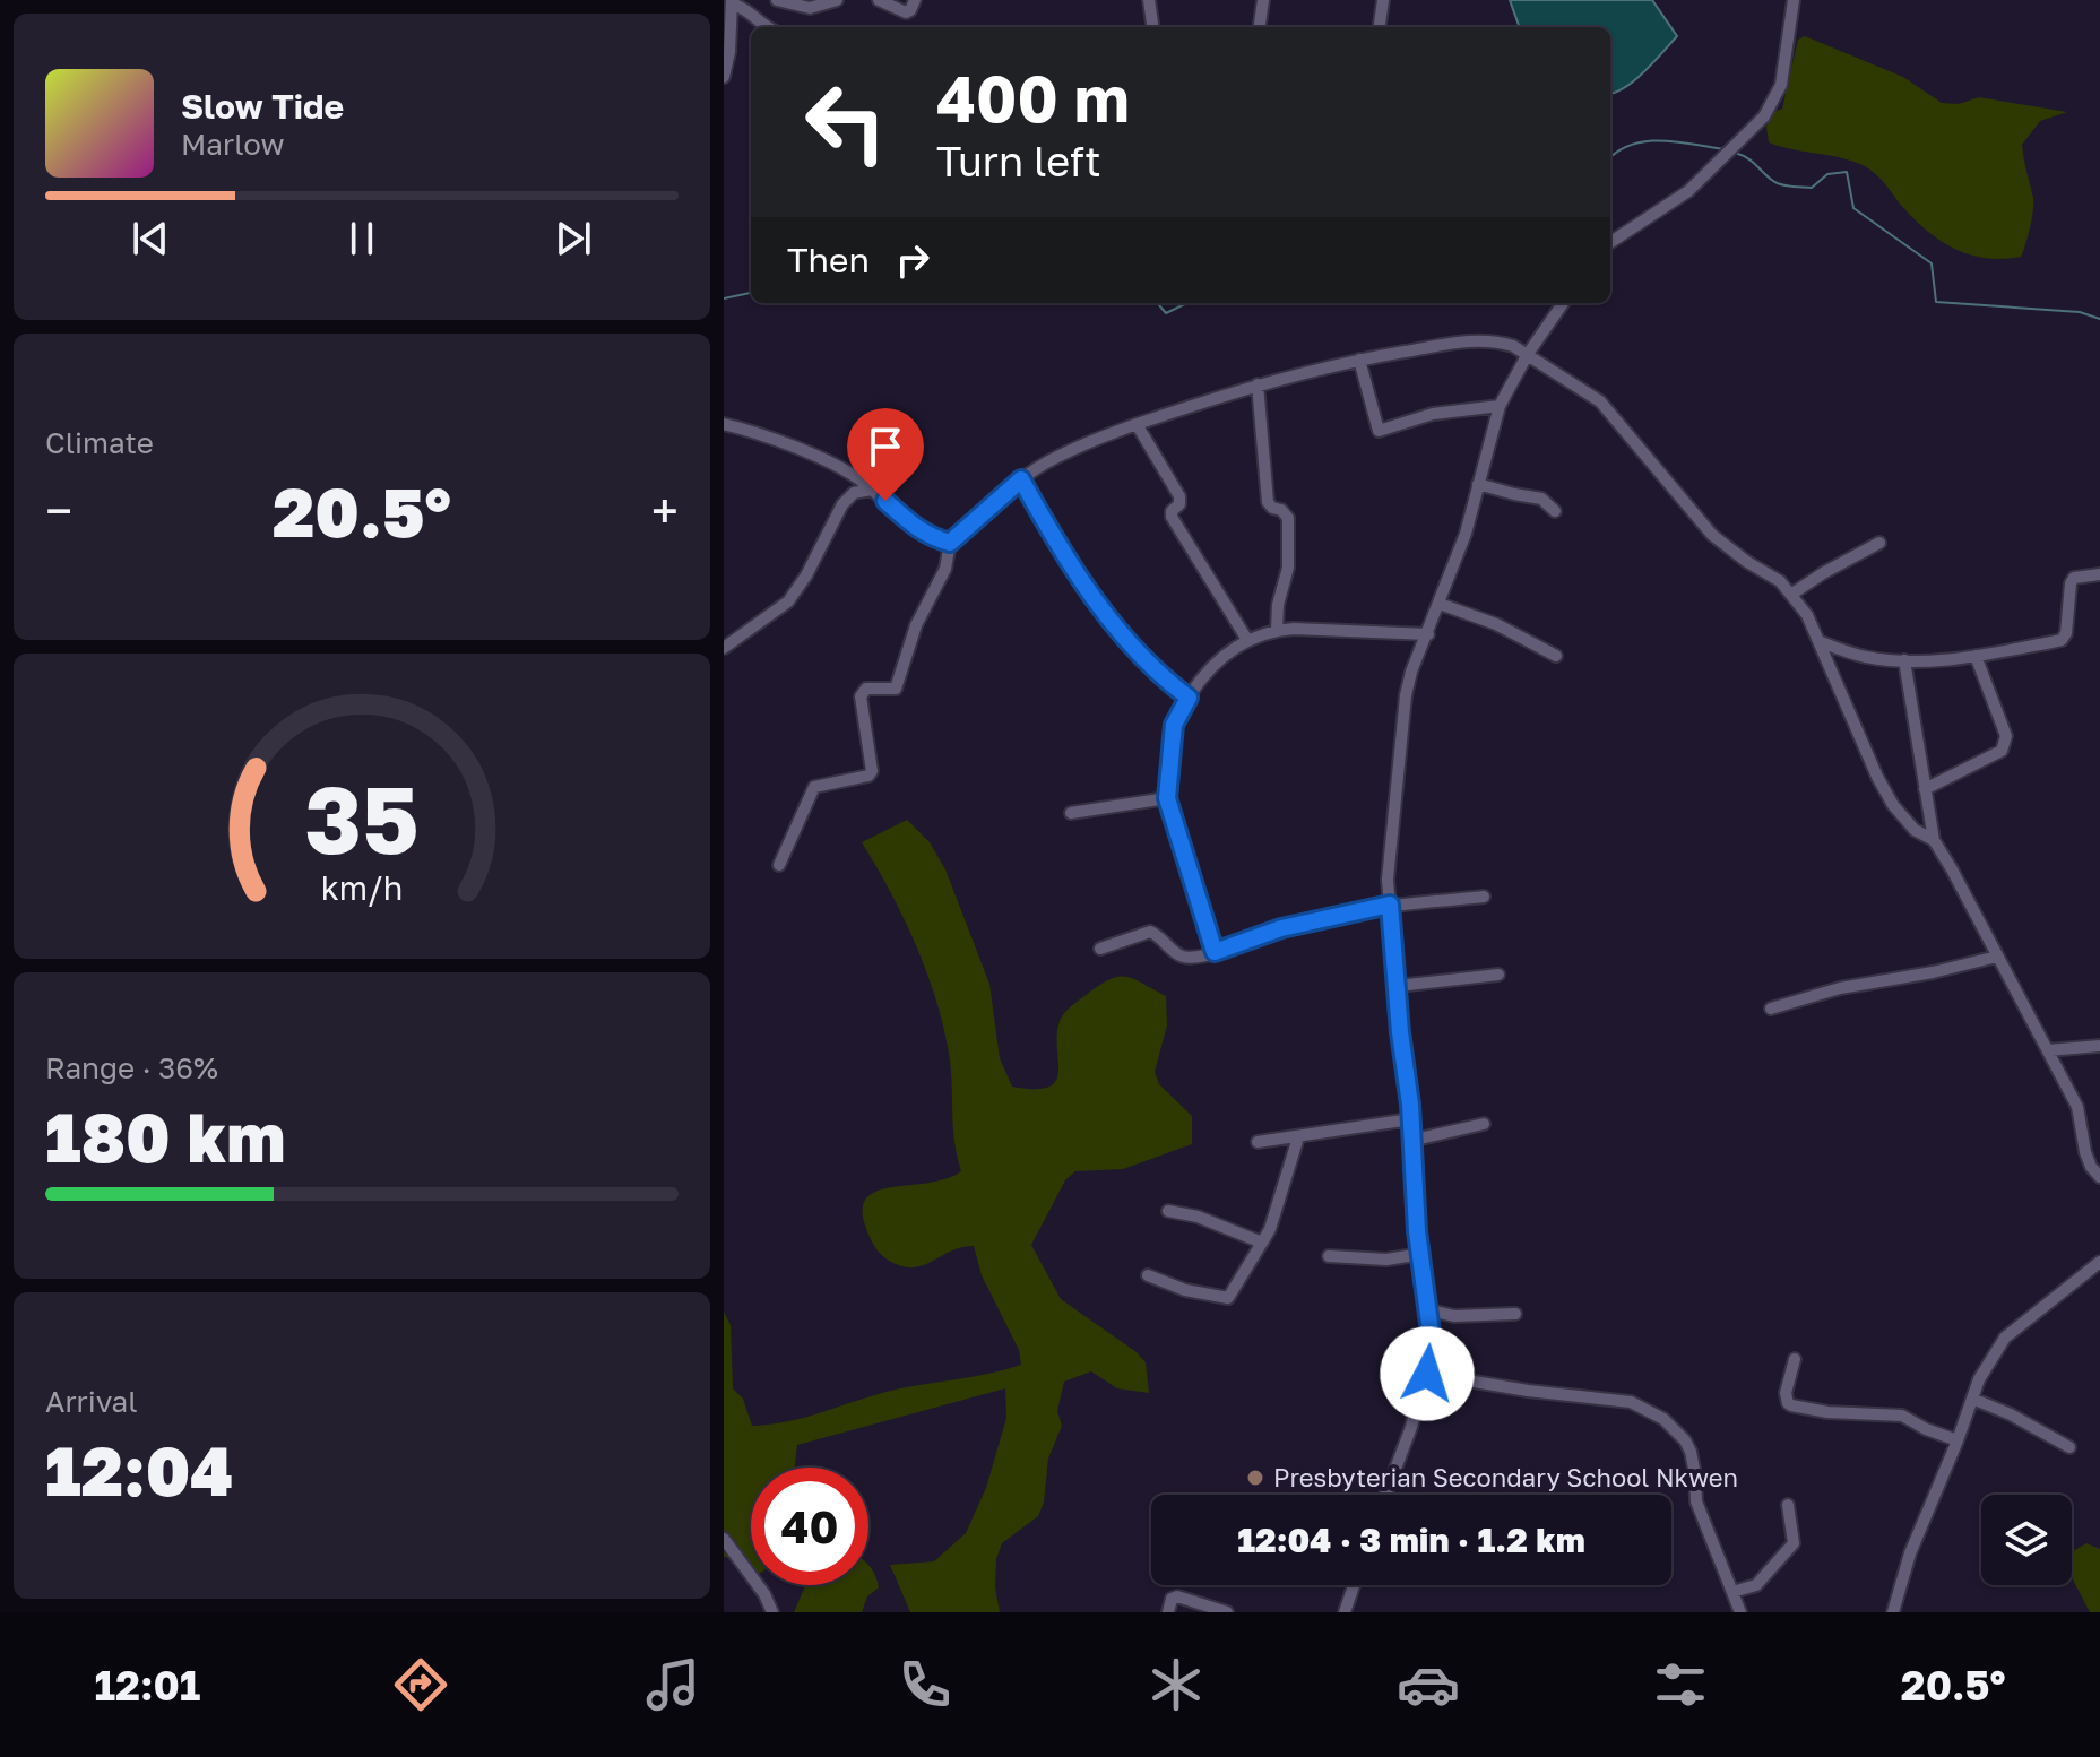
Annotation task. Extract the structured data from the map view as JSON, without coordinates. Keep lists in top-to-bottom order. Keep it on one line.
{"places":["Presbyterian Secondary School Nkwen"],"page":{"turn":["400 m","Turn left"],"song":["Slow Tide","Marlow"],"then":"Then","tile":["Climate",["Range · 36%","180 km"],["Arrival","12:04"]],"heat":["−","20.5°","+"],"limit":"40","trip":"12:04 · 3 min · 1.2 km","tabs":["12:01","20.5°"],"gauge":["35","km/h"]}}
